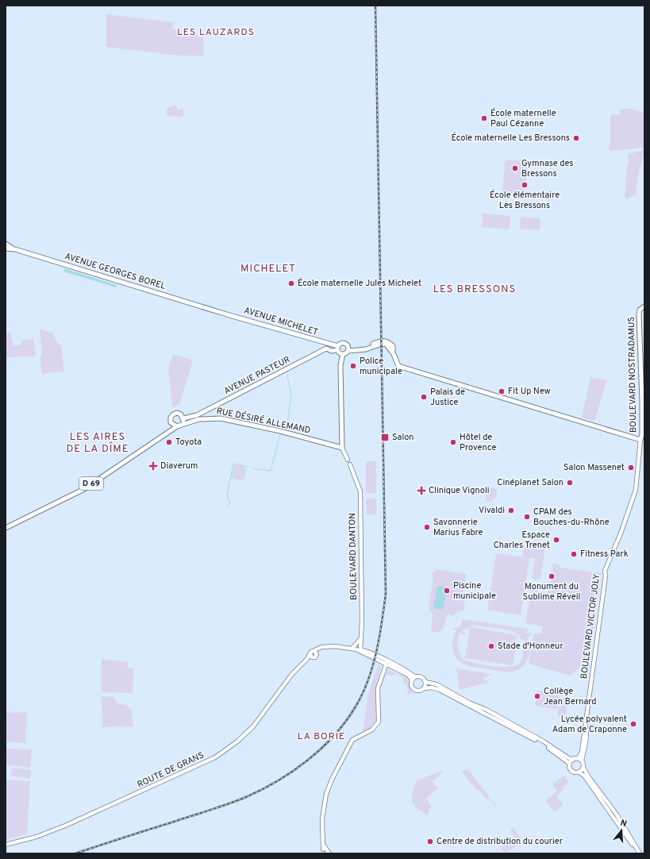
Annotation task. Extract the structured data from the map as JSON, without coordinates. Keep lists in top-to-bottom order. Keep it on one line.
{"streets":{"main road":["AVENUE GEORGES BOREL","AVENUE MICHELET","BOULEVARD NOSTRADAMUS","AVENUE PASTEUR","RUE DÉSIRÉ ALLEMAND","D 69","BOULEVARD DANTON","BOULEVARD VICTOR JOLY","ROUTE DE GRANS"]},"crossings":[["AVENUE GEORGES BOREL","AVENUE MICHELET"],["AVENUE MICHELET","AVENUE PASTEUR"],["BOULEVARD NOSTRADAMUS","BOULEVARD VICTOR JOLY"],["AVENUE PASTEUR","RUE DÉSIRÉ ALLEMAND"],["AVENUE PASTEUR","D 69"],["RUE DÉSIRÉ ALLEMAND","D 69"],["RUE DÉSIRÉ ALLEMAND","BOULEVARD DANTON"]],"districts":["LES LAUZARDS","MICHELET","LES BRESSONS","LES AIRES DE LA DÎME","LA BORIE"],"places":{"other":["École maternelle Paul Cézanne","École maternelle Les Bressons","Gymnase des Bressons","École élémentaire Les Bressons","École maternelle Jules Michelet","Police municipale","Fit Up New","Palais de Justice","Toyota","Hôtel de Provence","Salon Massenet","Cinéplanet Salon","Vivaldi","CPAM des Bouches-du-Rhône","Savonnerie Marius Fabre","Espace Charles Trenet","Fitness Park","Monument du Sublime Réveil","Piscine municipale","Stade d'Honneur","Collège Jean Bernard","Lycée polyvalent Adam de Craponne","Centre de distribution du courier"],"transit":["Salon"],"health":["Diaverum","Clinique Vignoli"]},"north":"top"}
